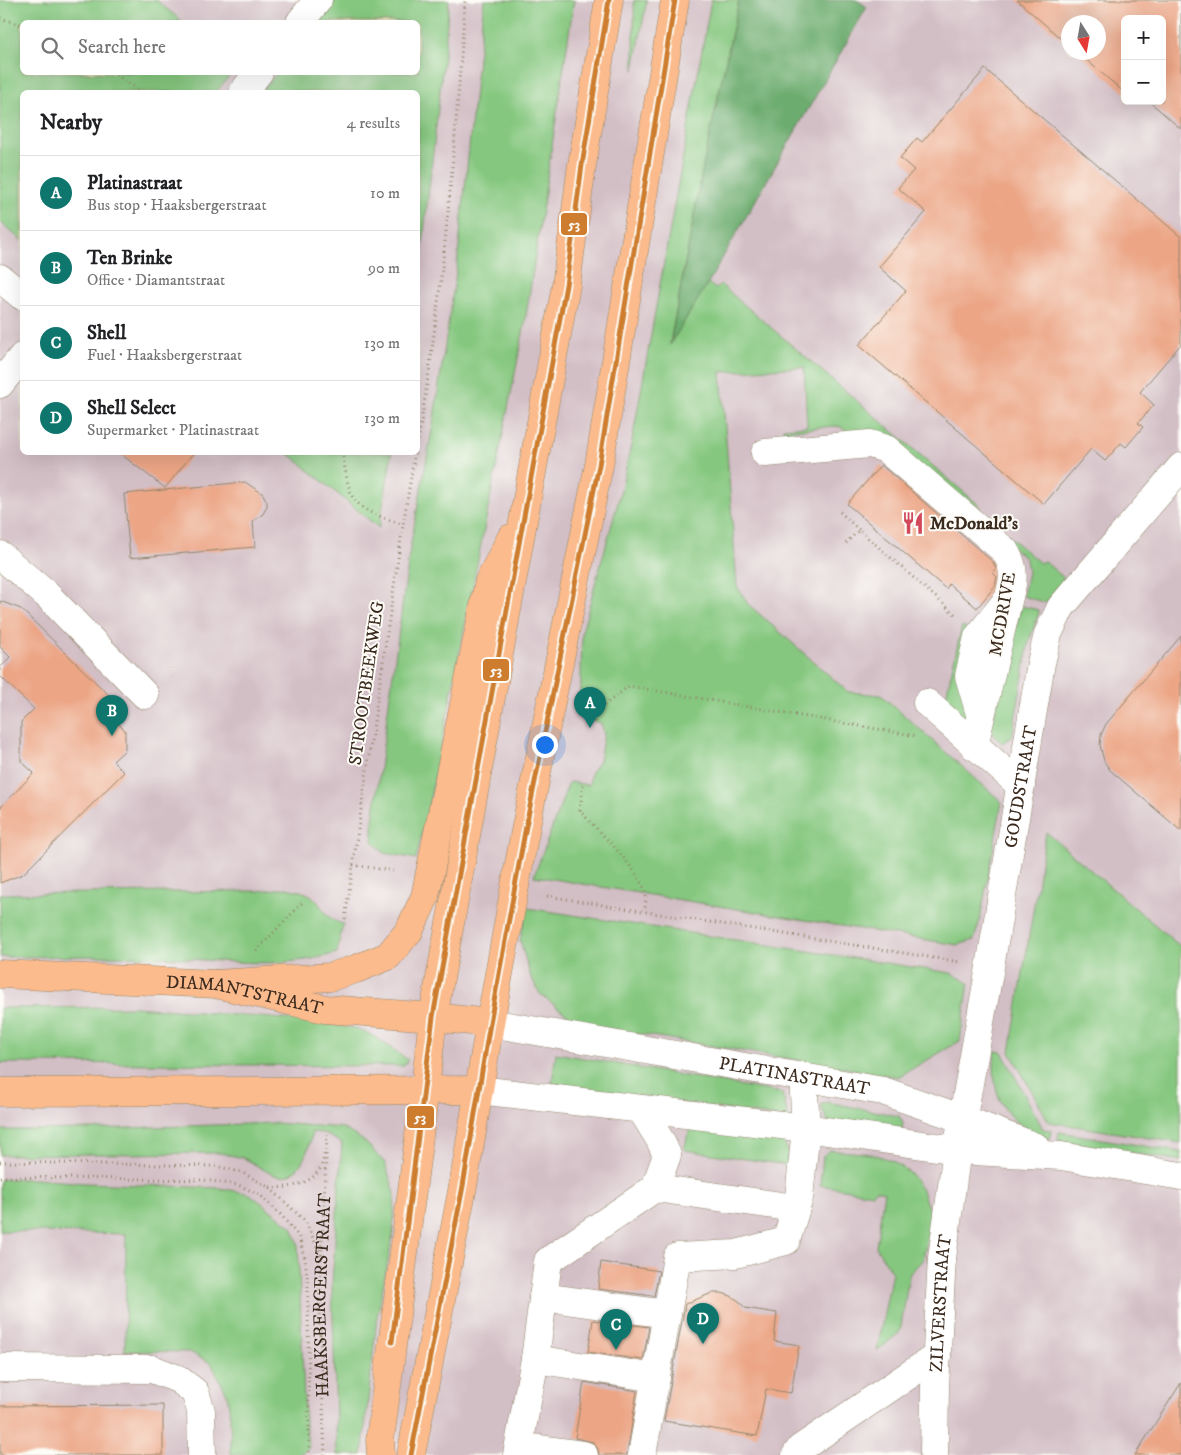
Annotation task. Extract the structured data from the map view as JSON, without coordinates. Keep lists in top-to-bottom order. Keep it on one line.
{"streets":{"main road":["DIAMANTSTRAAT"],"street":["MCDRIVE","GOUDSTRAAT","PLATINASTRAAT","ZILVERSTRAAT"],"path":["STROOTBEEKWEG","HAAKSBERGERSTRAAT"]},"crossings":[["GOUDSTRAAT","PLATINASTRAAT"],["GOUDSTRAAT","ZILVERSTRAAT"],["DIAMANTSTRAAT","PLATINASTRAAT"],["PLATINASTRAAT","ZILVERSTRAAT"]],"places":{"restaurant":["McDonald's"]},"lines":["transit line 53"],"north":"bottom","page":{"map_buttons":["+","−"],"search":"Search here","heading":["Nearby","4 results"],"list":[{"mark":"A","name":"Platinastraat","note":"Bus stop · Haaksbergerstraat","value":"10 m"},{"mark":"B","name":"Ten Brinke","note":"Office · Diamantstraat","value":"90 m"},{"mark":"C","name":"Shell","note":"Fuel · Haaksbergerstraat","value":"130 m"},{"mark":"D","name":"Shell Select","note":"Supermarket · Platinastraat","value":"130 m"}],"pins":["A","B","D","C"]}}
